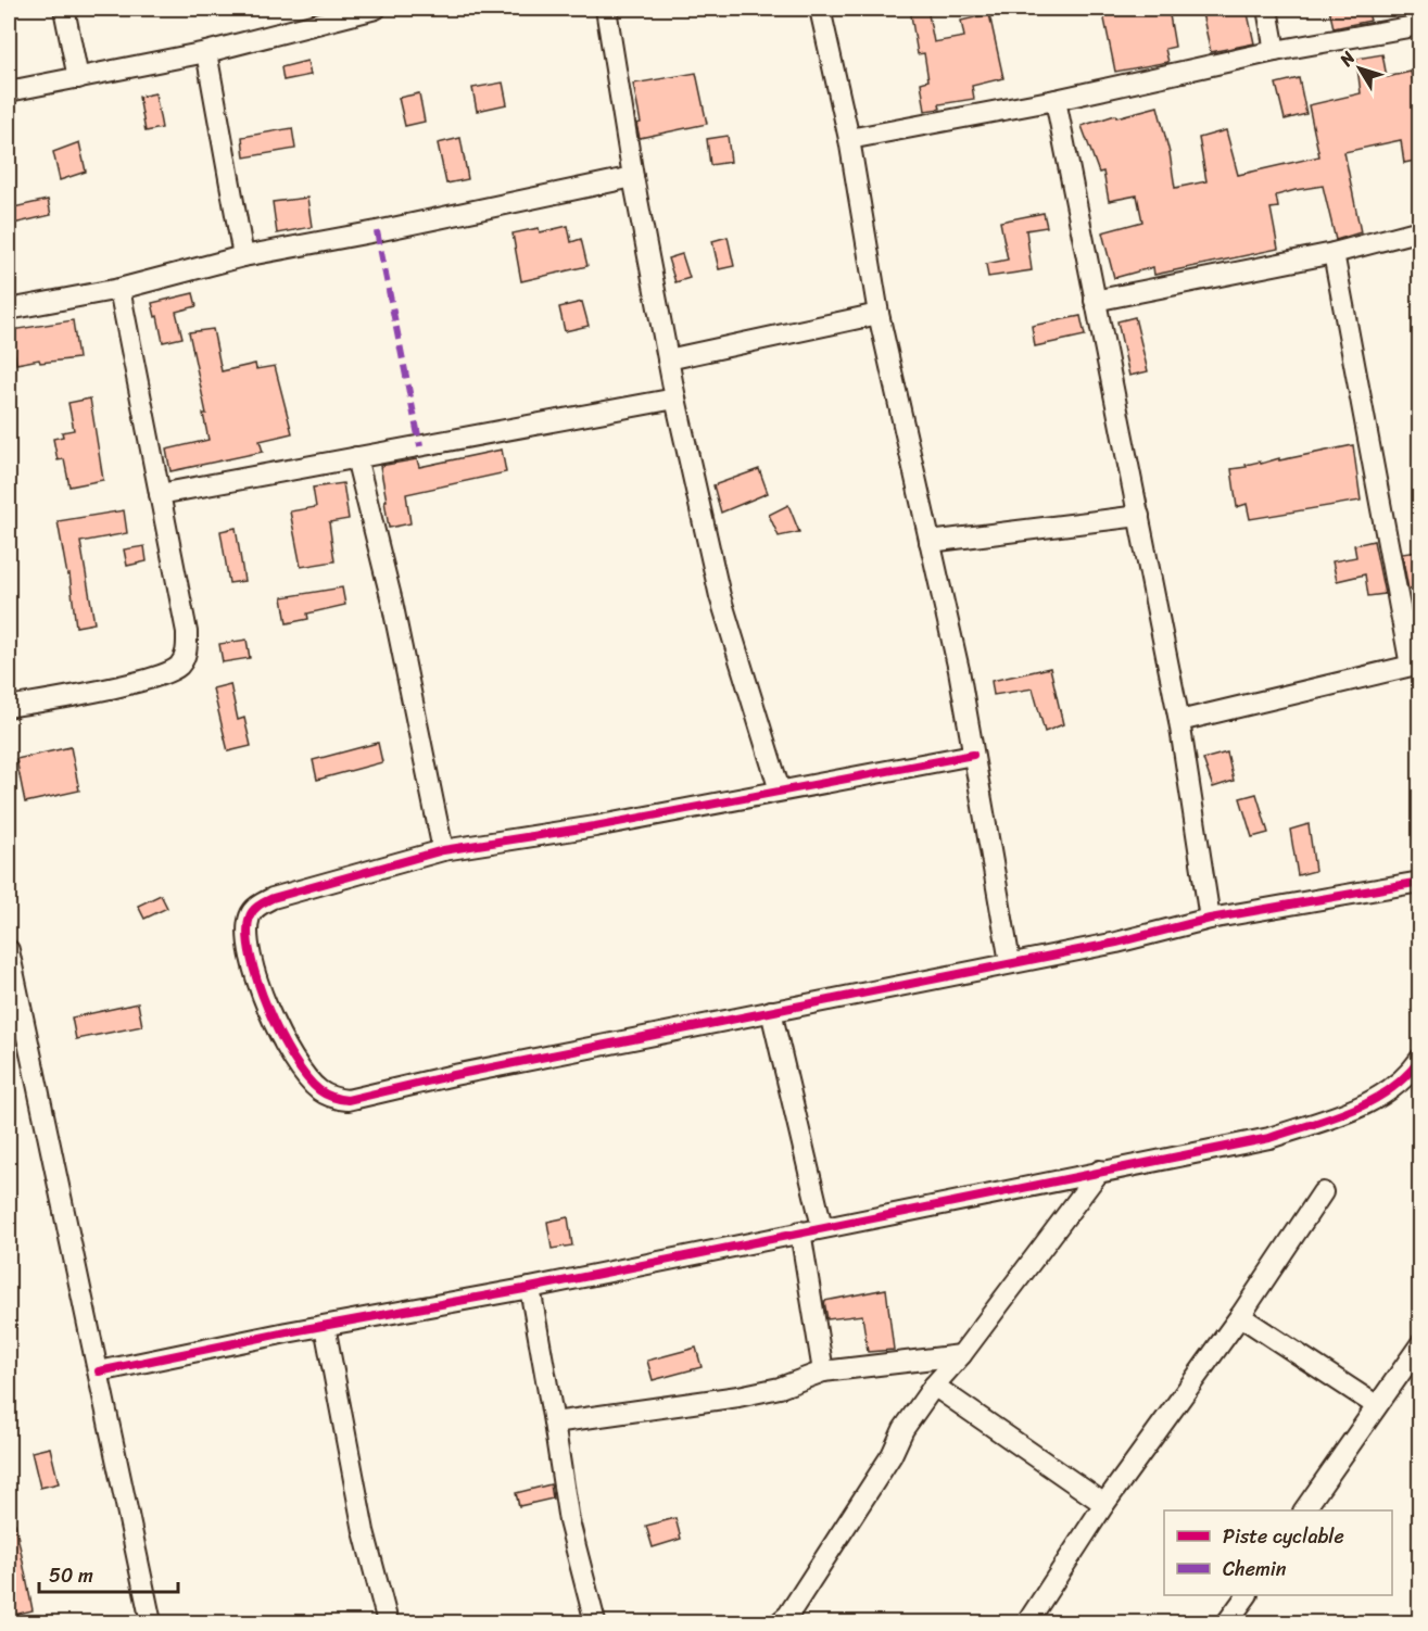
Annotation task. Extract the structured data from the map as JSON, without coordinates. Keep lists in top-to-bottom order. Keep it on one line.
{"legend":["Piste cyclable","Chemin"],"scale_bar":"50 m","north":"top left"}
